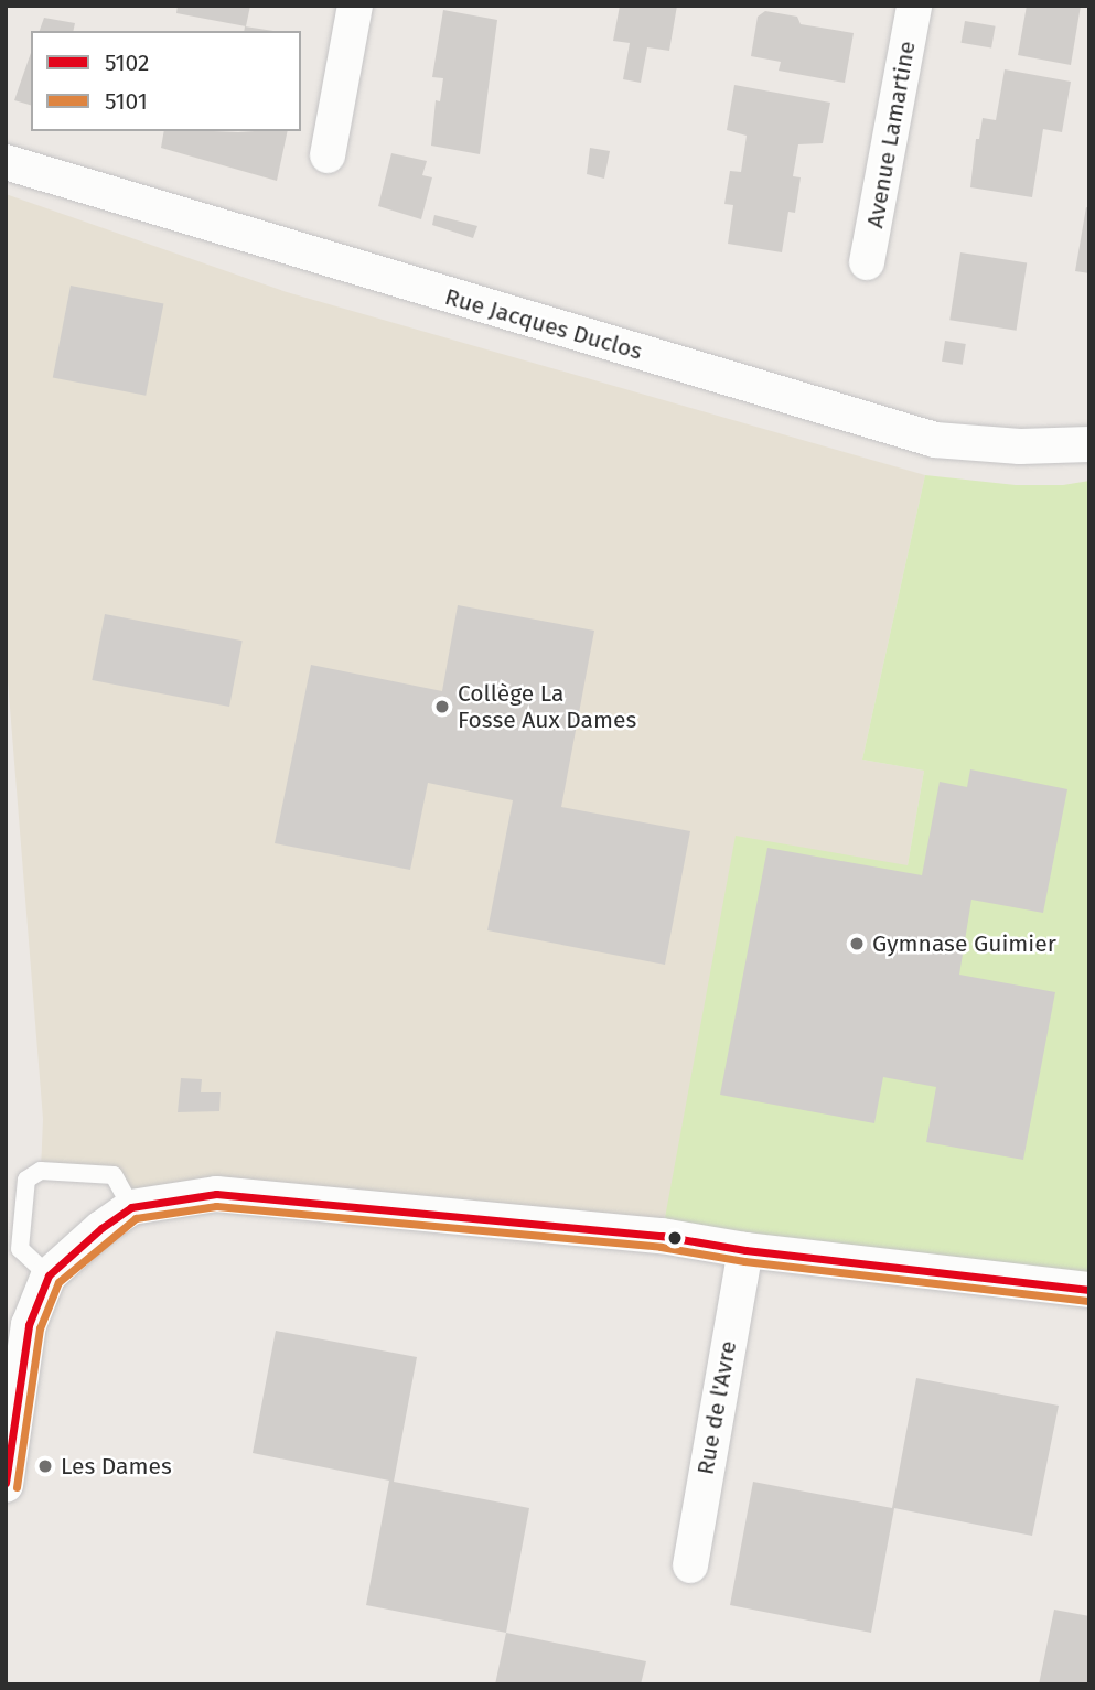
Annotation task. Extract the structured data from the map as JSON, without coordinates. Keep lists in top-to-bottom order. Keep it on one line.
{"streets":{"street":["Avenue Lamartine","Rue Jacques Duclos","Rue de l'Avre"]},"places":["Collège La Fosse Aux Dames","Gymnase Guimier","Les Dames"],"lines":["transit line 5102","transit line 5101"],"legend":["5102","5101"]}
